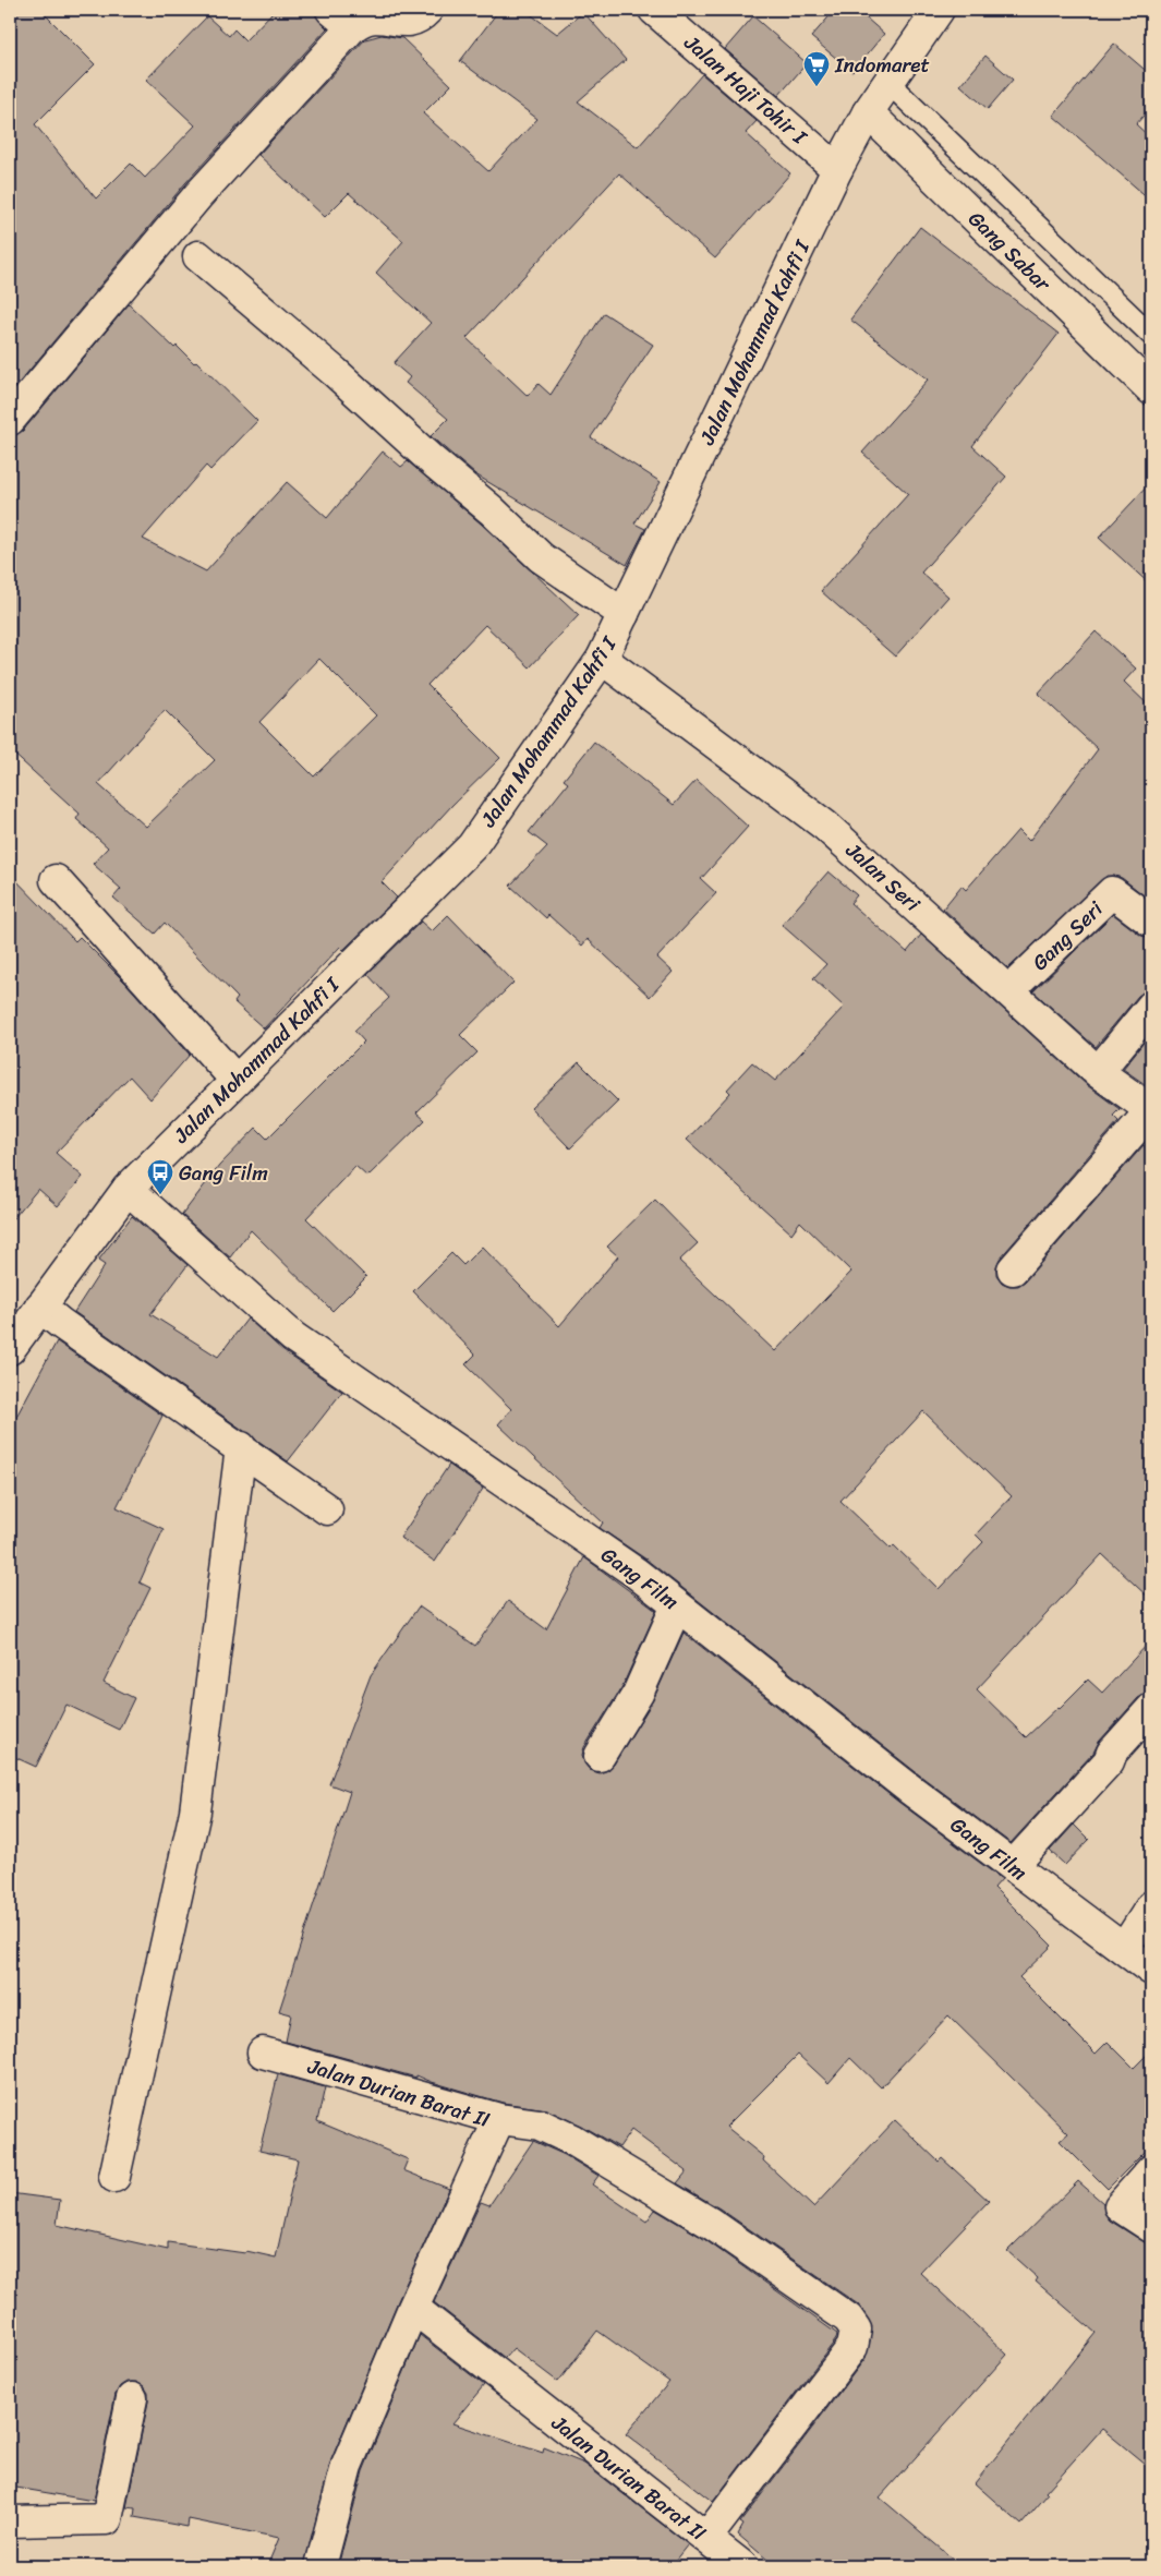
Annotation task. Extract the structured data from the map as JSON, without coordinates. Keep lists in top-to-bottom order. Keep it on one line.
{"streets":{"street":["Jalan Haji Tohir I","Gang Sabar","Jalan Mohammad Kahfi I","Jalan Seri","Gang Seri","Gang Film","Jalan Durian Barat II"]},"crossings":[["Jalan Haji Tohir I","Jalan Mohammad Kahfi I"],["Gang Sabar","Jalan Mohammad Kahfi I"],["Jalan Mohammad Kahfi I","Jalan Seri"],["Jalan Mohammad Kahfi I","Gang Film"],["Jalan Seri","Gang Seri"]],"places":{"supermarket":["Indomaret"],"bus stop":["Gang Film"]}}
